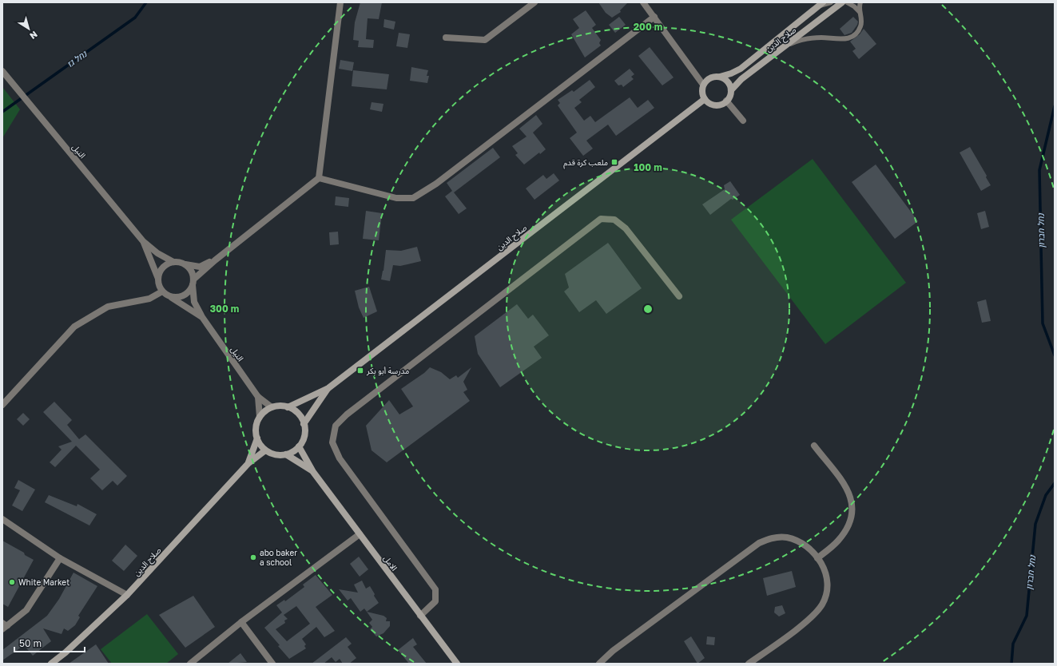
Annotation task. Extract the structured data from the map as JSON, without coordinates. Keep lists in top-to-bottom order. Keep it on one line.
{"streets":{"main road":["صلاح الدين","الامل"],"street":["النيل"]},"crossings":[["صلاح الدين","النيل"],["صلاح الدين","الامل"],["النيل","الامل"]],"water":["נחל גז","נחל חברון"],"places":{"transit":["ملعب كرة قدم","مدرسة أبو بكر"],"other":["abo baker a school","White Market"]},"scale_bar":"50 m","north":"bottom right","rings":["200 m","100 m","300 m"]}
